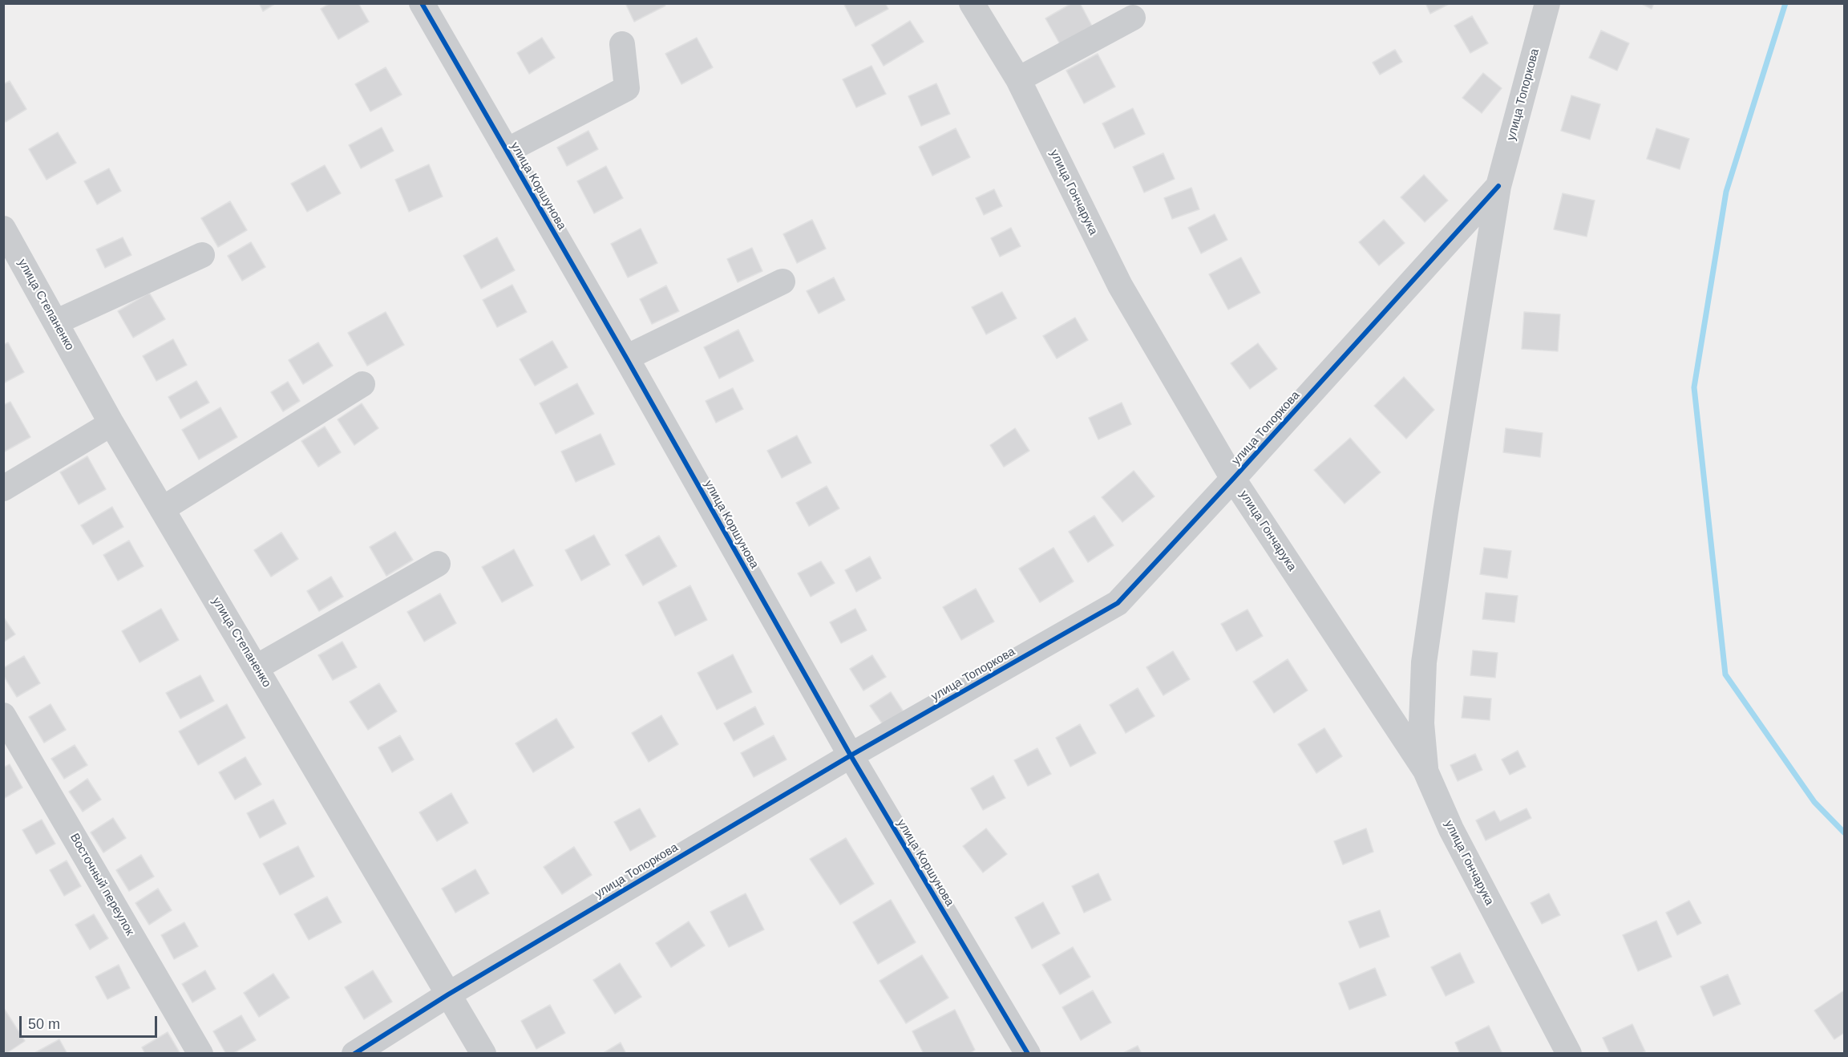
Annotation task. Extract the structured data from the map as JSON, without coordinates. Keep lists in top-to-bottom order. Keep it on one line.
{"streets":{"street":["улица Топоркова","улица Коршунова","улица Гончарука","улица Степаненко","Восточный переулок"]},"crossings":[["улица Топоркова","улица Коршунова"],["улица Топоркова","улица Гончарука"],["улица Топоркова","улица Степаненко"]],"scale_bar":"50 m"}
